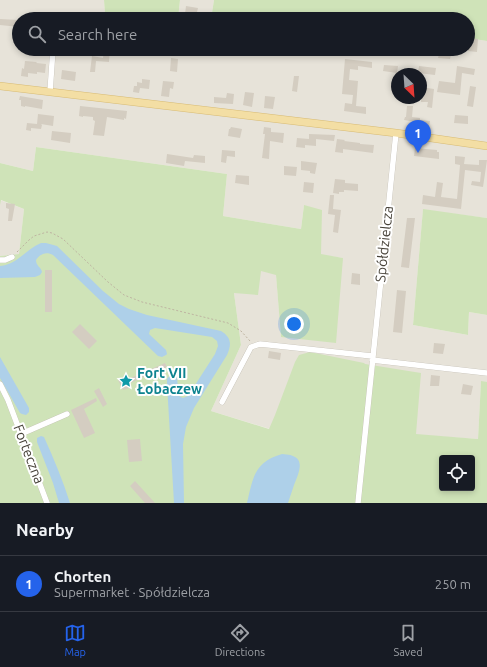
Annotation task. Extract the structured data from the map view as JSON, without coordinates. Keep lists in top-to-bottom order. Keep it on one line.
{"streets":{"street":["Spółdzielcza","Forteczna"]},"places":{"place":["Fort VII Łobaczew"]},"north":"bottom right","page":{"search":"Search here","pins":"1","heading":"Nearby","list":[{"mark":"1","name":"Chorten","note":"Supermarket · Spółdzielcza","value":"250 m"}],"nav":["Map","Directions","Saved"]}}
